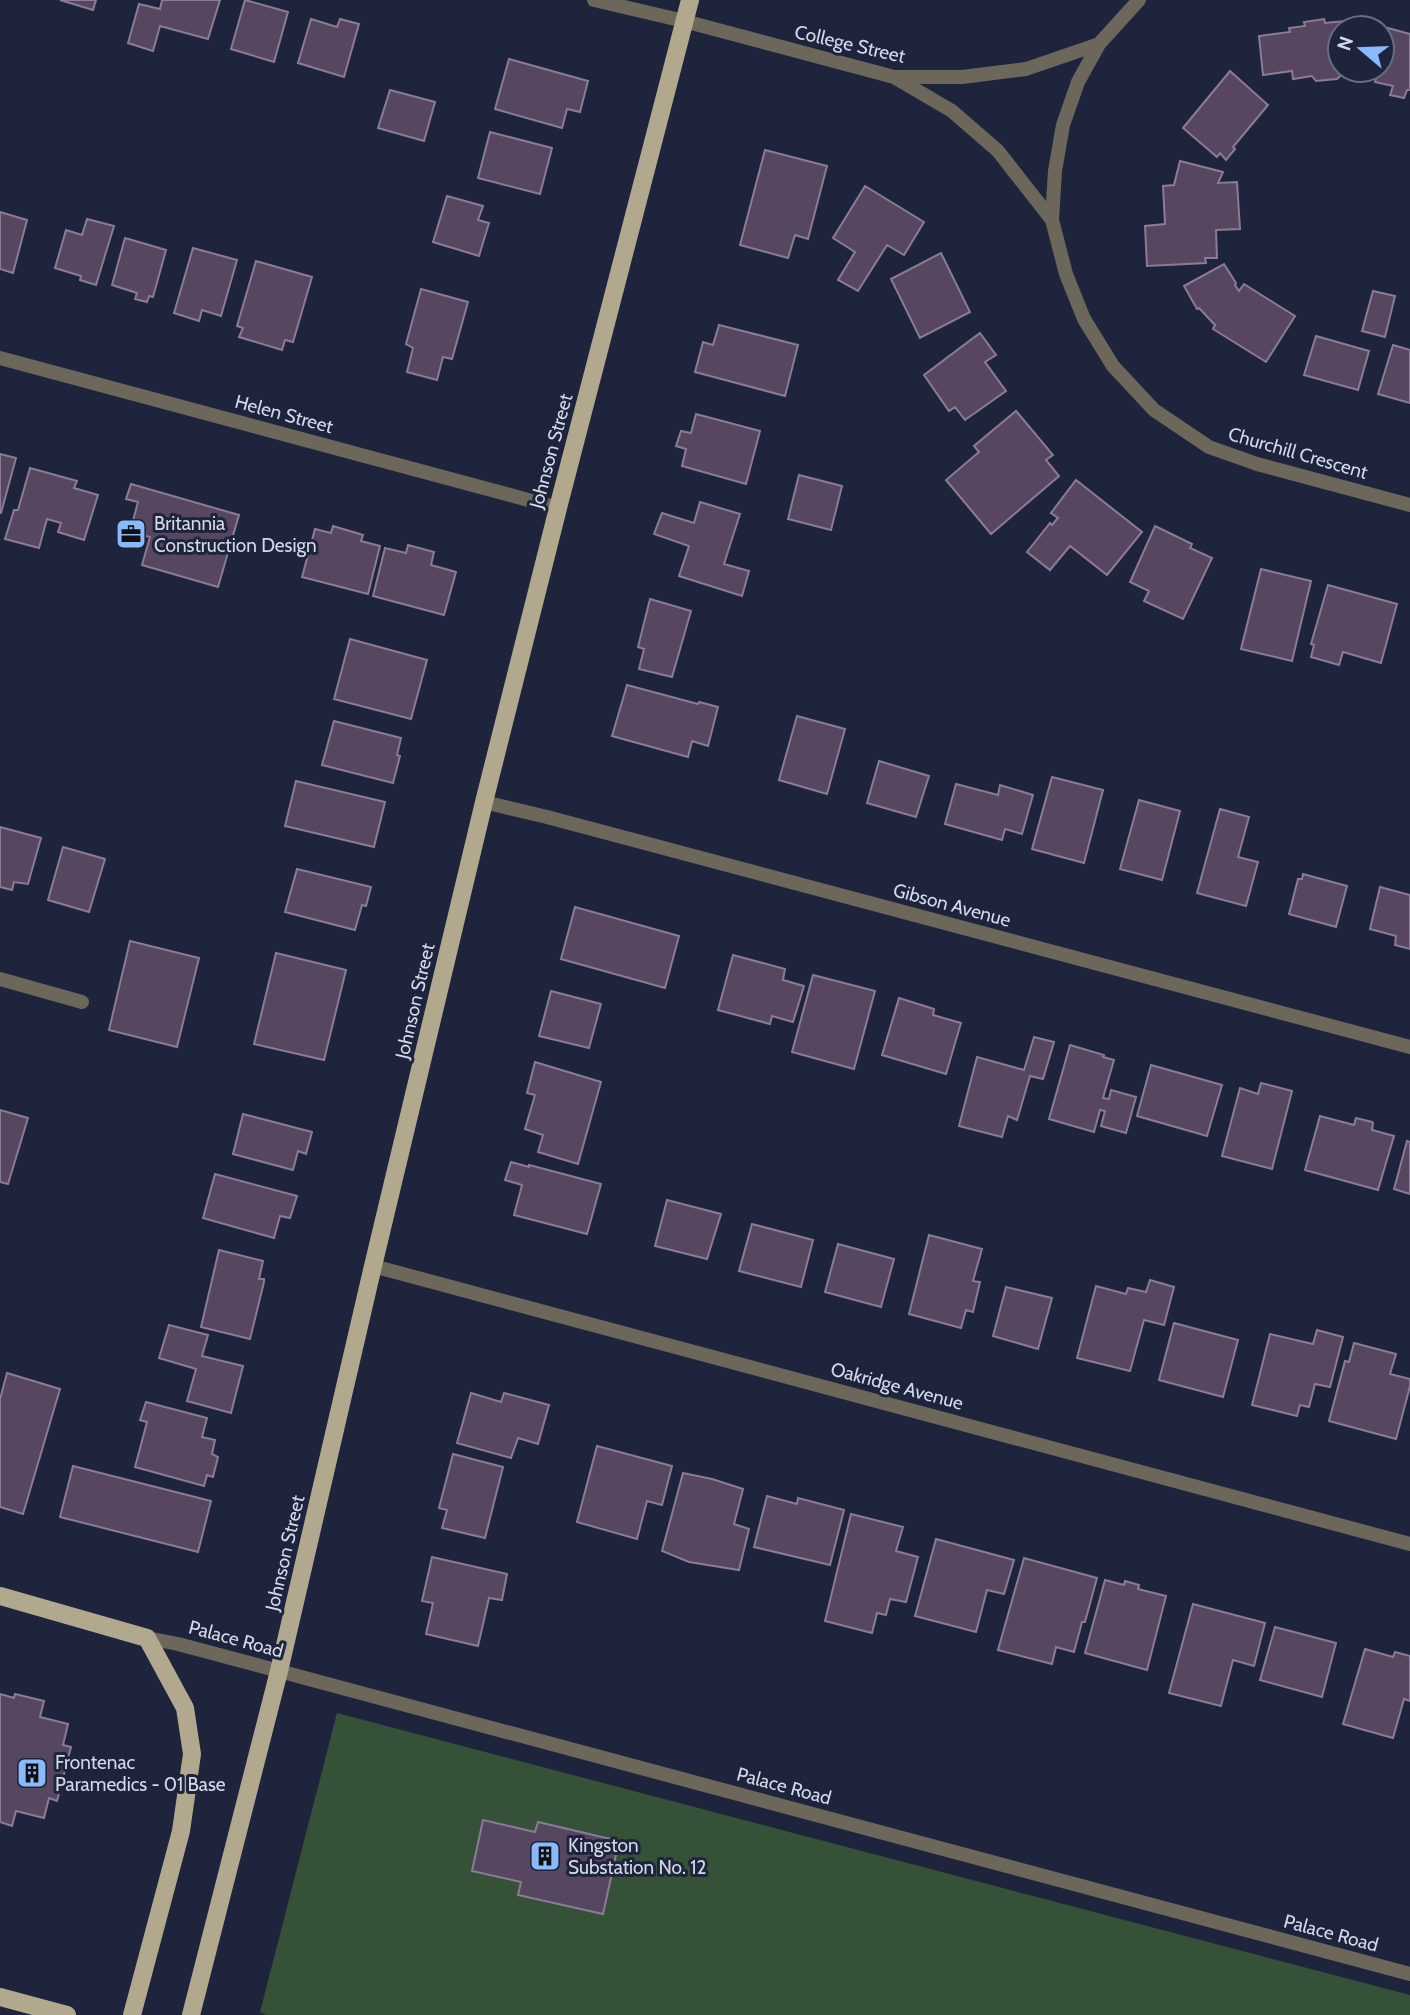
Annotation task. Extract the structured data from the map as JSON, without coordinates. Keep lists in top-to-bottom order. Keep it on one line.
{"streets":{"main road":["Johnson Street"],"street":["College Street","Helen Street","Churchill Crescent","Gibson Avenue","Oakridge Avenue","Palace Road"]},"crossings":[["College Street","Johnson Street"],["College Street","Churchill Crescent"],["Helen Street","Johnson Street"],["Johnson Street","Gibson Avenue"],["Johnson Street","Oakridge Avenue"],["Johnson Street","Palace Road"]],"places":{"office":["Britannia Construction Design"],"building":["Frontenac Paramedics - 01 Base","Kingston Substation No. 12"]},"north":"left"}
